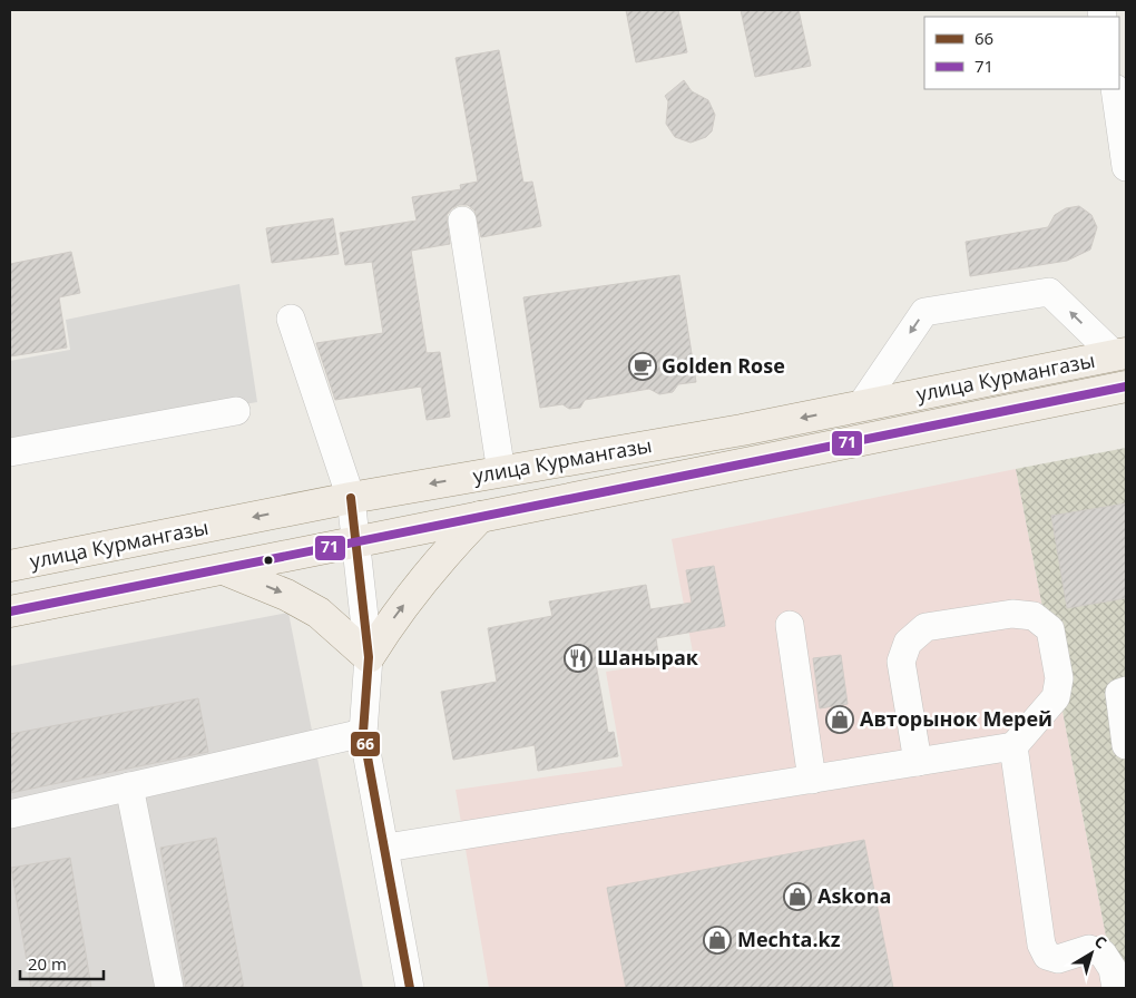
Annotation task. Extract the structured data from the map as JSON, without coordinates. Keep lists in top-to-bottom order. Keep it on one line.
{"streets":{"main road":["улица Курмангазы"]},"places":{"cafe":["Golden Rose"],"restaurant":["Шанырак"],"shop":["Авторынок Мерей","Askona","Mechta.kz"]},"lines":["transit line 71","transit line 66"],"legend":["66","71"],"scale_bar":"20 m","north":"top right"}
